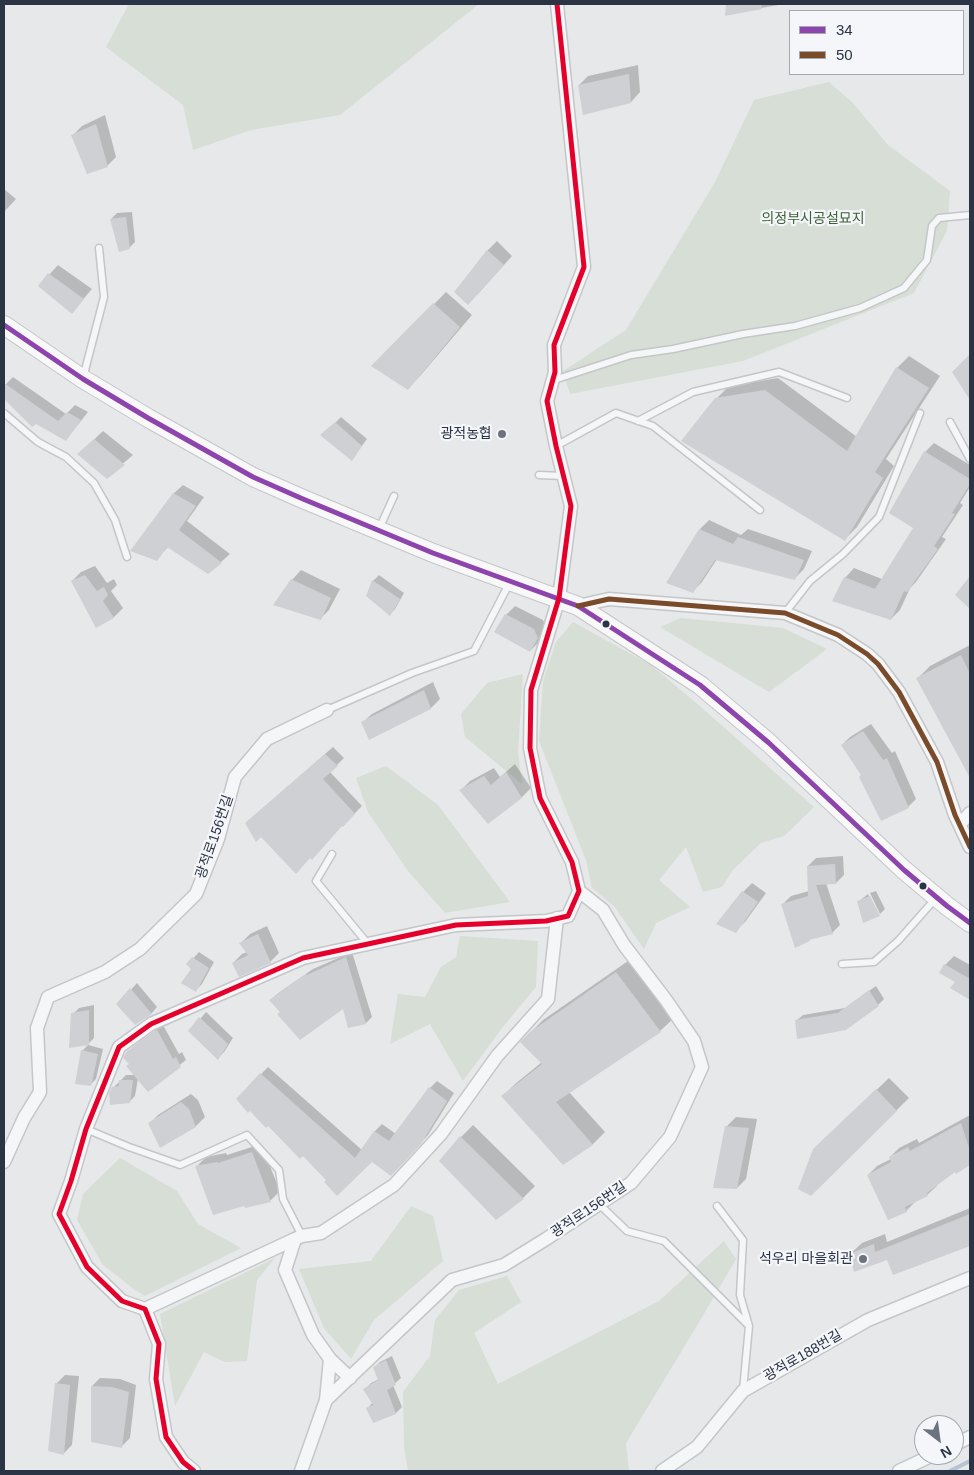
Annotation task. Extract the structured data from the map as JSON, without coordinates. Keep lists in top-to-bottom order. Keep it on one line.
{"streets":{"street":["광적로156번길","광적로188번길"]},"parks":["의정부시공설묘지"],"places":["광적농협","석우리 마을회관"],"lines":["transit line 34","transit line 50"],"legend":["34","50"],"north":"bottom right"}
